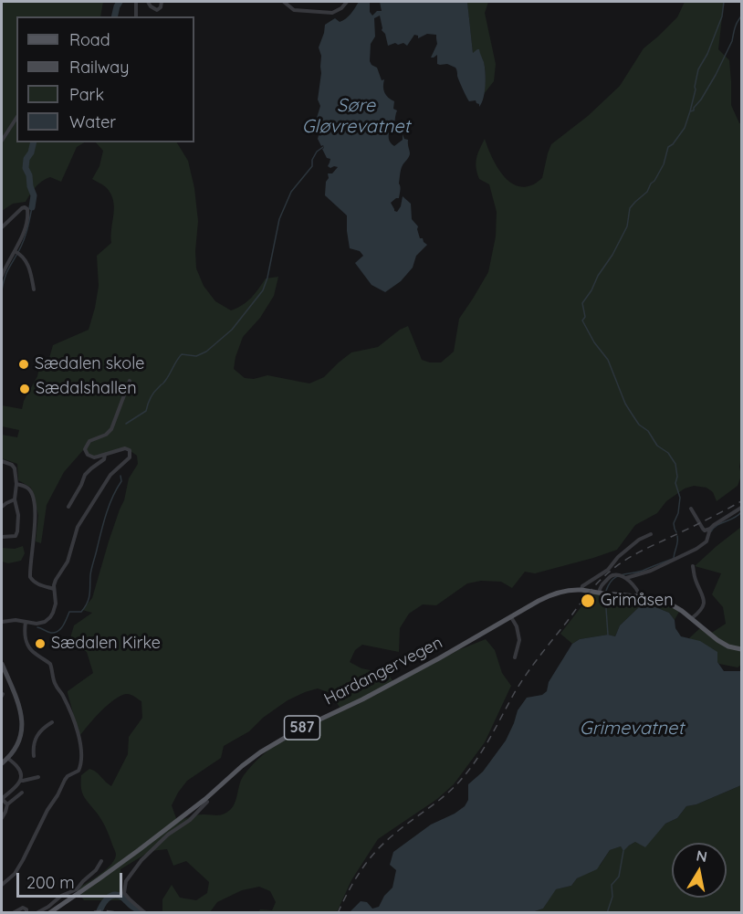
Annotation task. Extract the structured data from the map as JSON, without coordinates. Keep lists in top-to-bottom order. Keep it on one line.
{"streets":{"main road":["Hardangervegen","587"]},"water":["Søre Gløvrevatnet","Grimevatnet"],"places":["Sædalen skole","Sædalshallen","Grimåsen","Sædalen Kirke"],"legend":["Road","Railway","Park","Water"],"scale_bar":"200 m","north":"top"}
